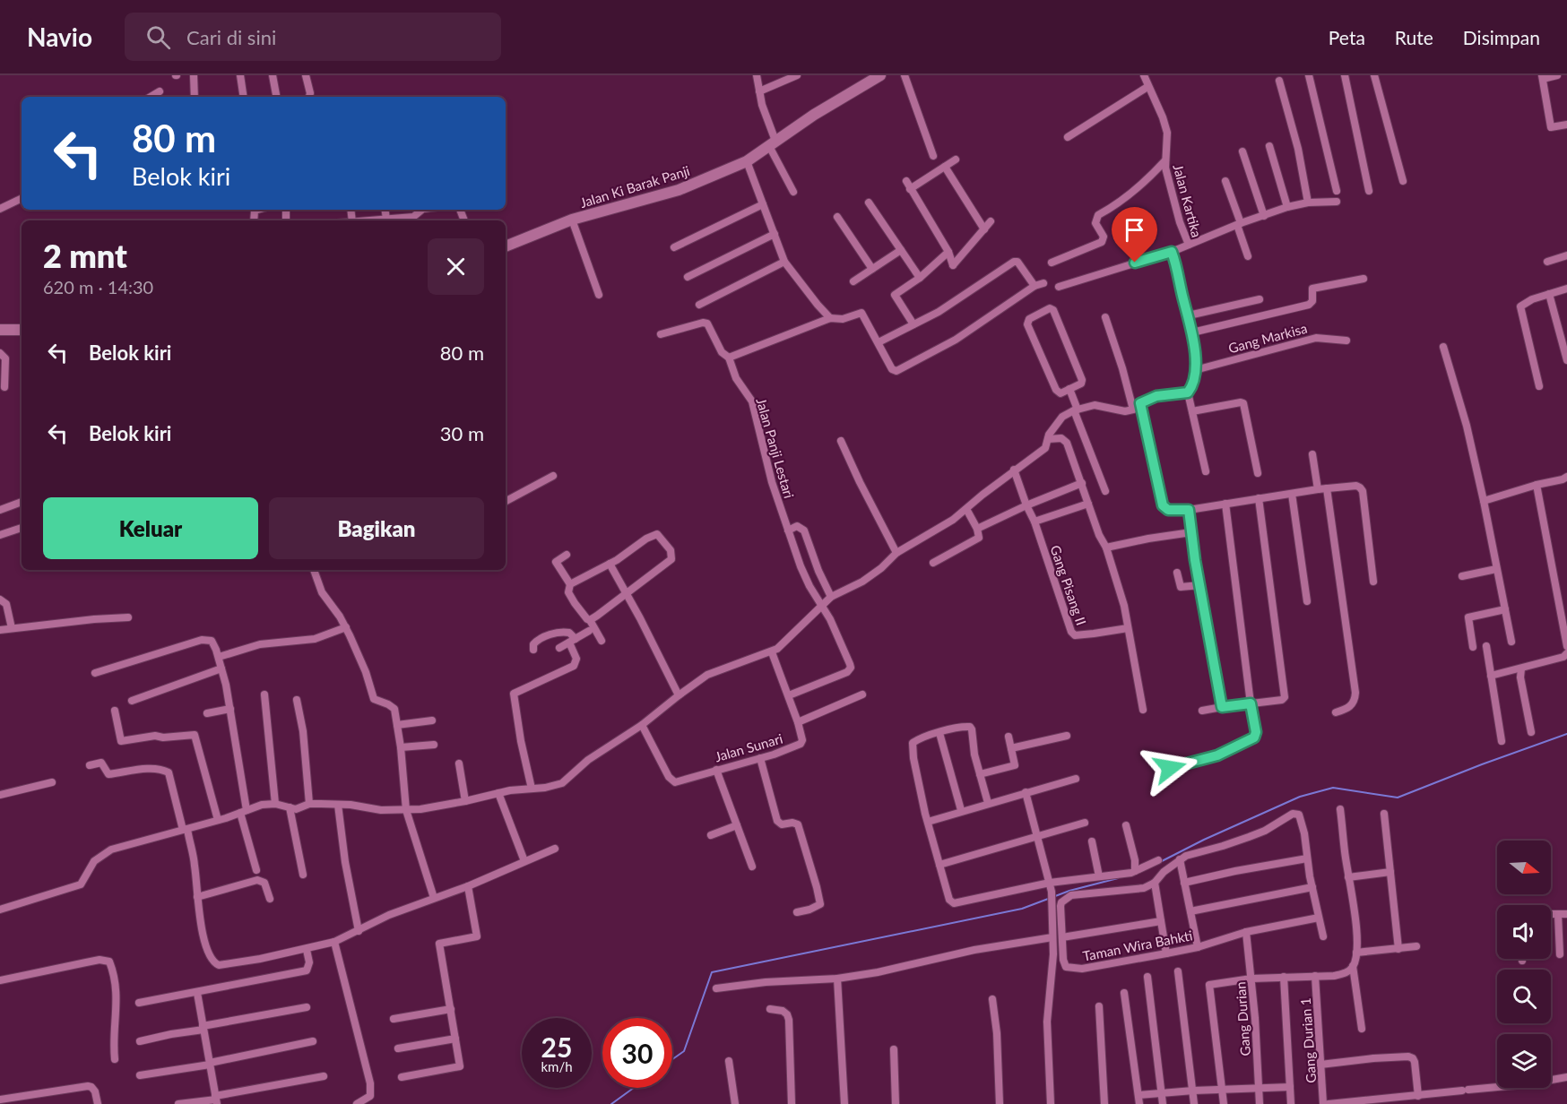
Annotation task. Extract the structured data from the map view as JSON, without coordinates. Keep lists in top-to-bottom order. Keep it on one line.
{"streets":{"street":["Jalan Ki Barak Panji","Jalan Kartika","Gang Markisa","Jalan Panji Lestari","Gang Pisang II","Jalan Sunari","Taman Wira Bahkti","Gang Durian","Gang Durian 1"]},"crossings":[["Jalan Panji Lestari","Jalan Sunari"],["Taman Wira Bahkti","Gang Durian"]],"north":"right","page":{"header":"Navio","search":"Cari di sini","nav":["Peta","Rute","Disimpan"],"turn":["80 m","Belok kiri"],"heading":["2 mnt","620 m · 14:30"],"list":[{"name":"Belok kiri","value":"80 m"},{"name":"Belok kiri","value":"30 m"}],"buttons":["Keluar","Bagikan"],"speed":"25 km/h","limit":"30"}}
